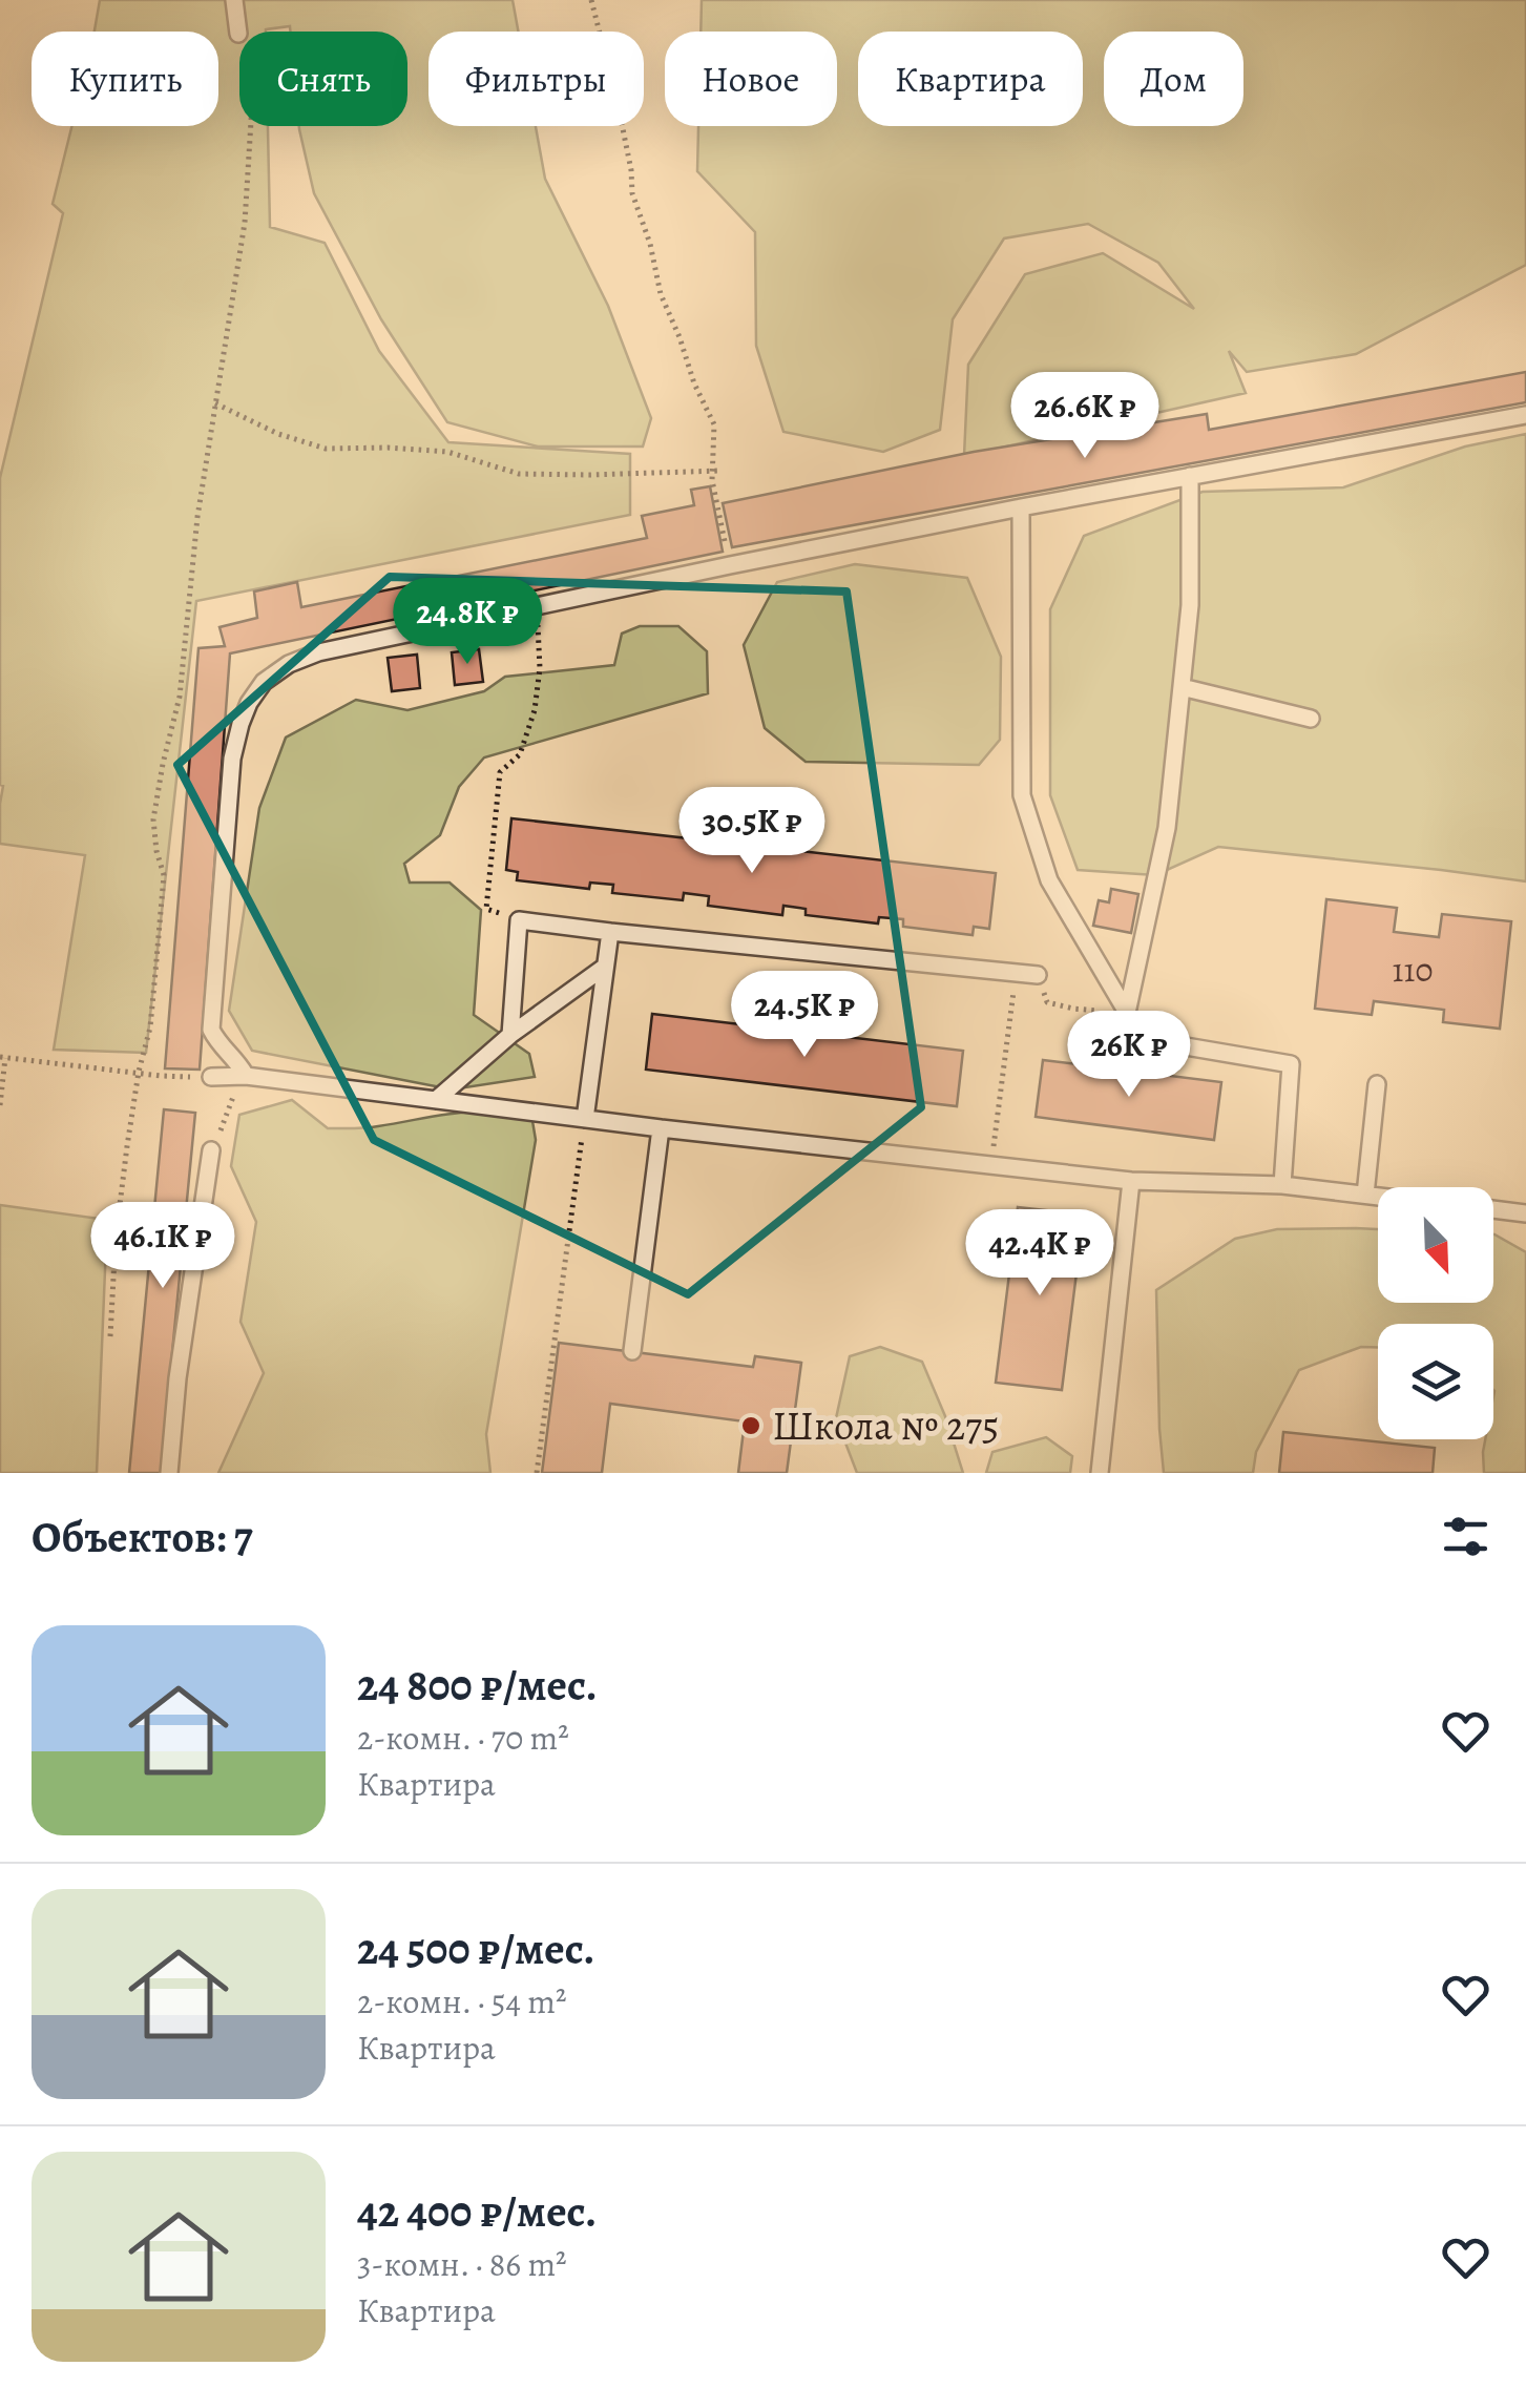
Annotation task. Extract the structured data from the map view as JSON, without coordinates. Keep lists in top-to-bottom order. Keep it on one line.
{"places":["Школа № 275"],"house_numbers":["110"],"north":"bottom right","page":{"chip":["Купить","Снять","Фильтры","Новое","Квартира","Дом"],"price":["26.6K ₽","24.8K ₽","30.5K ₽","24.5K ₽","26K ₽","46.1K ₽","42.4K ₽"],"heading":"Объектов: 7","list":[{"name":"24 800 ₽/мес.","note":"2-комн. · 70 m² · Квартира"},{"name":"24 500 ₽/мес.","note":"2-комн. · 54 m² · Квартира"},{"name":"42 400 ₽/мес.","note":"3-комн. · 86 m² · Квартира"}]}}
